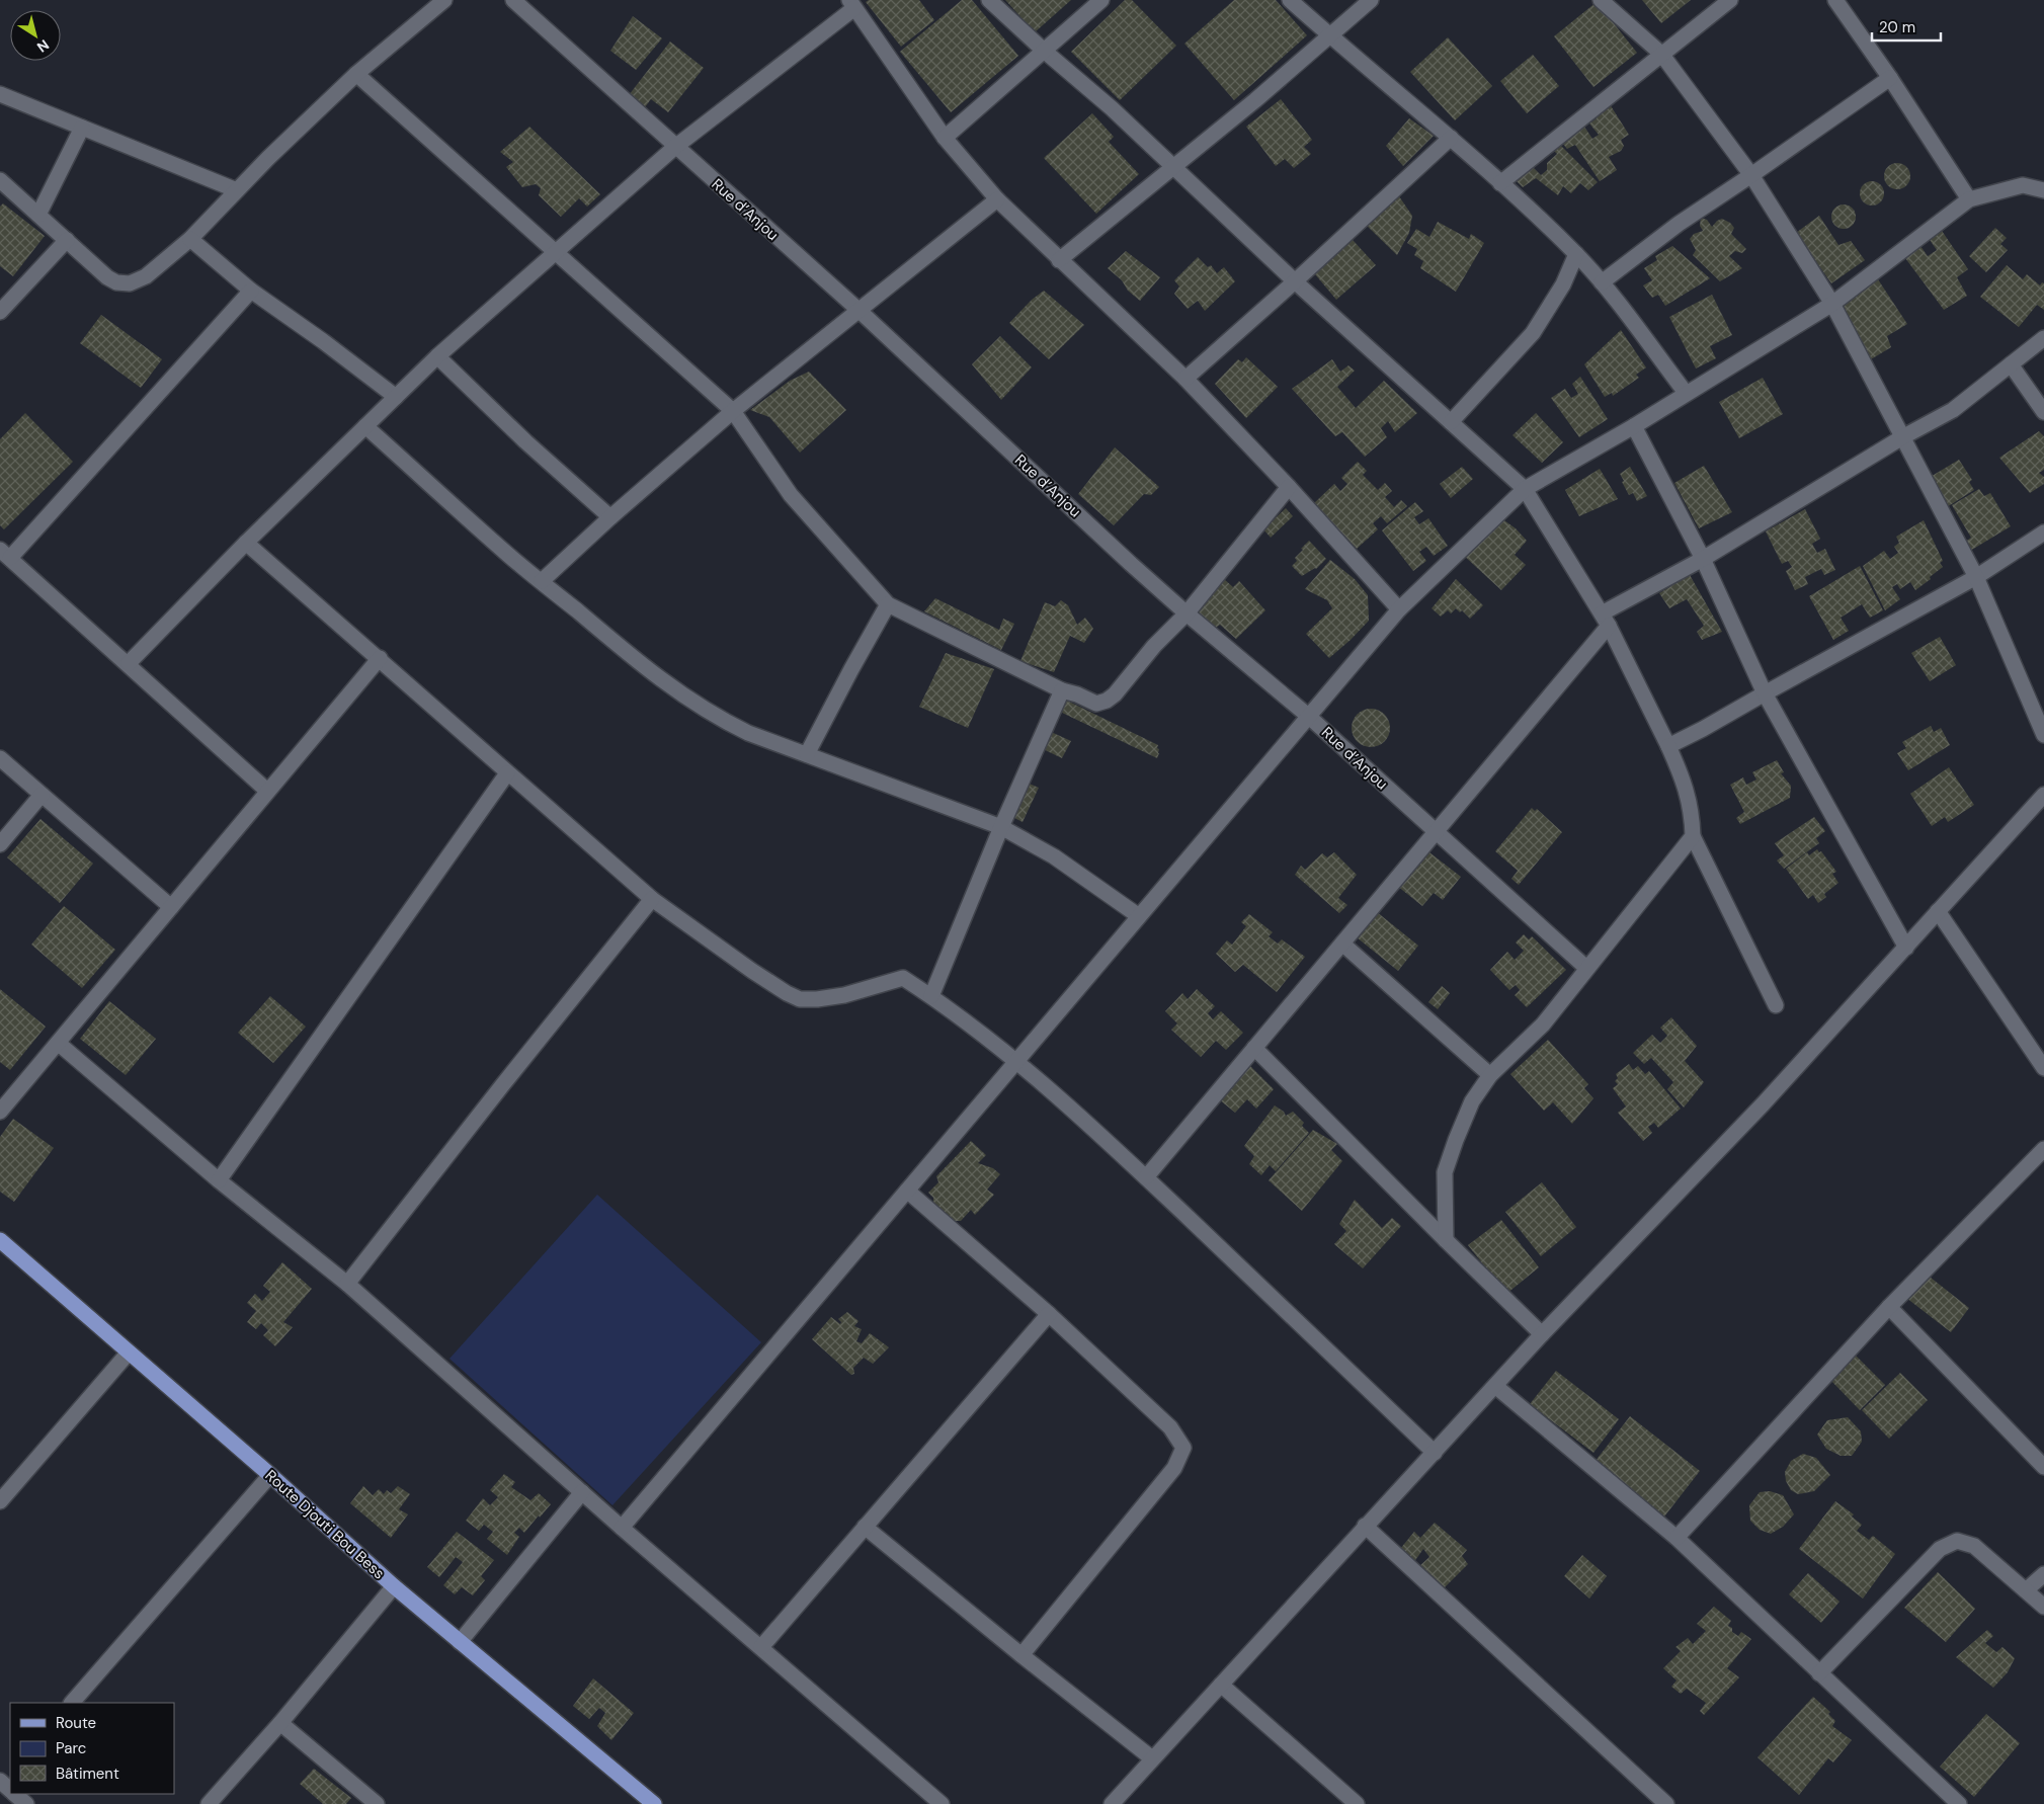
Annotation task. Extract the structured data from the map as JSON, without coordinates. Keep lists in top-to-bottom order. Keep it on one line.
{"streets":{"main road":["Route Djouti Bou Bess"],"street":["Rue d’Anjou"]},"legend":["Route","Parc","Bâtiment"],"scale_bar":"20 m","north":"bottom right"}
